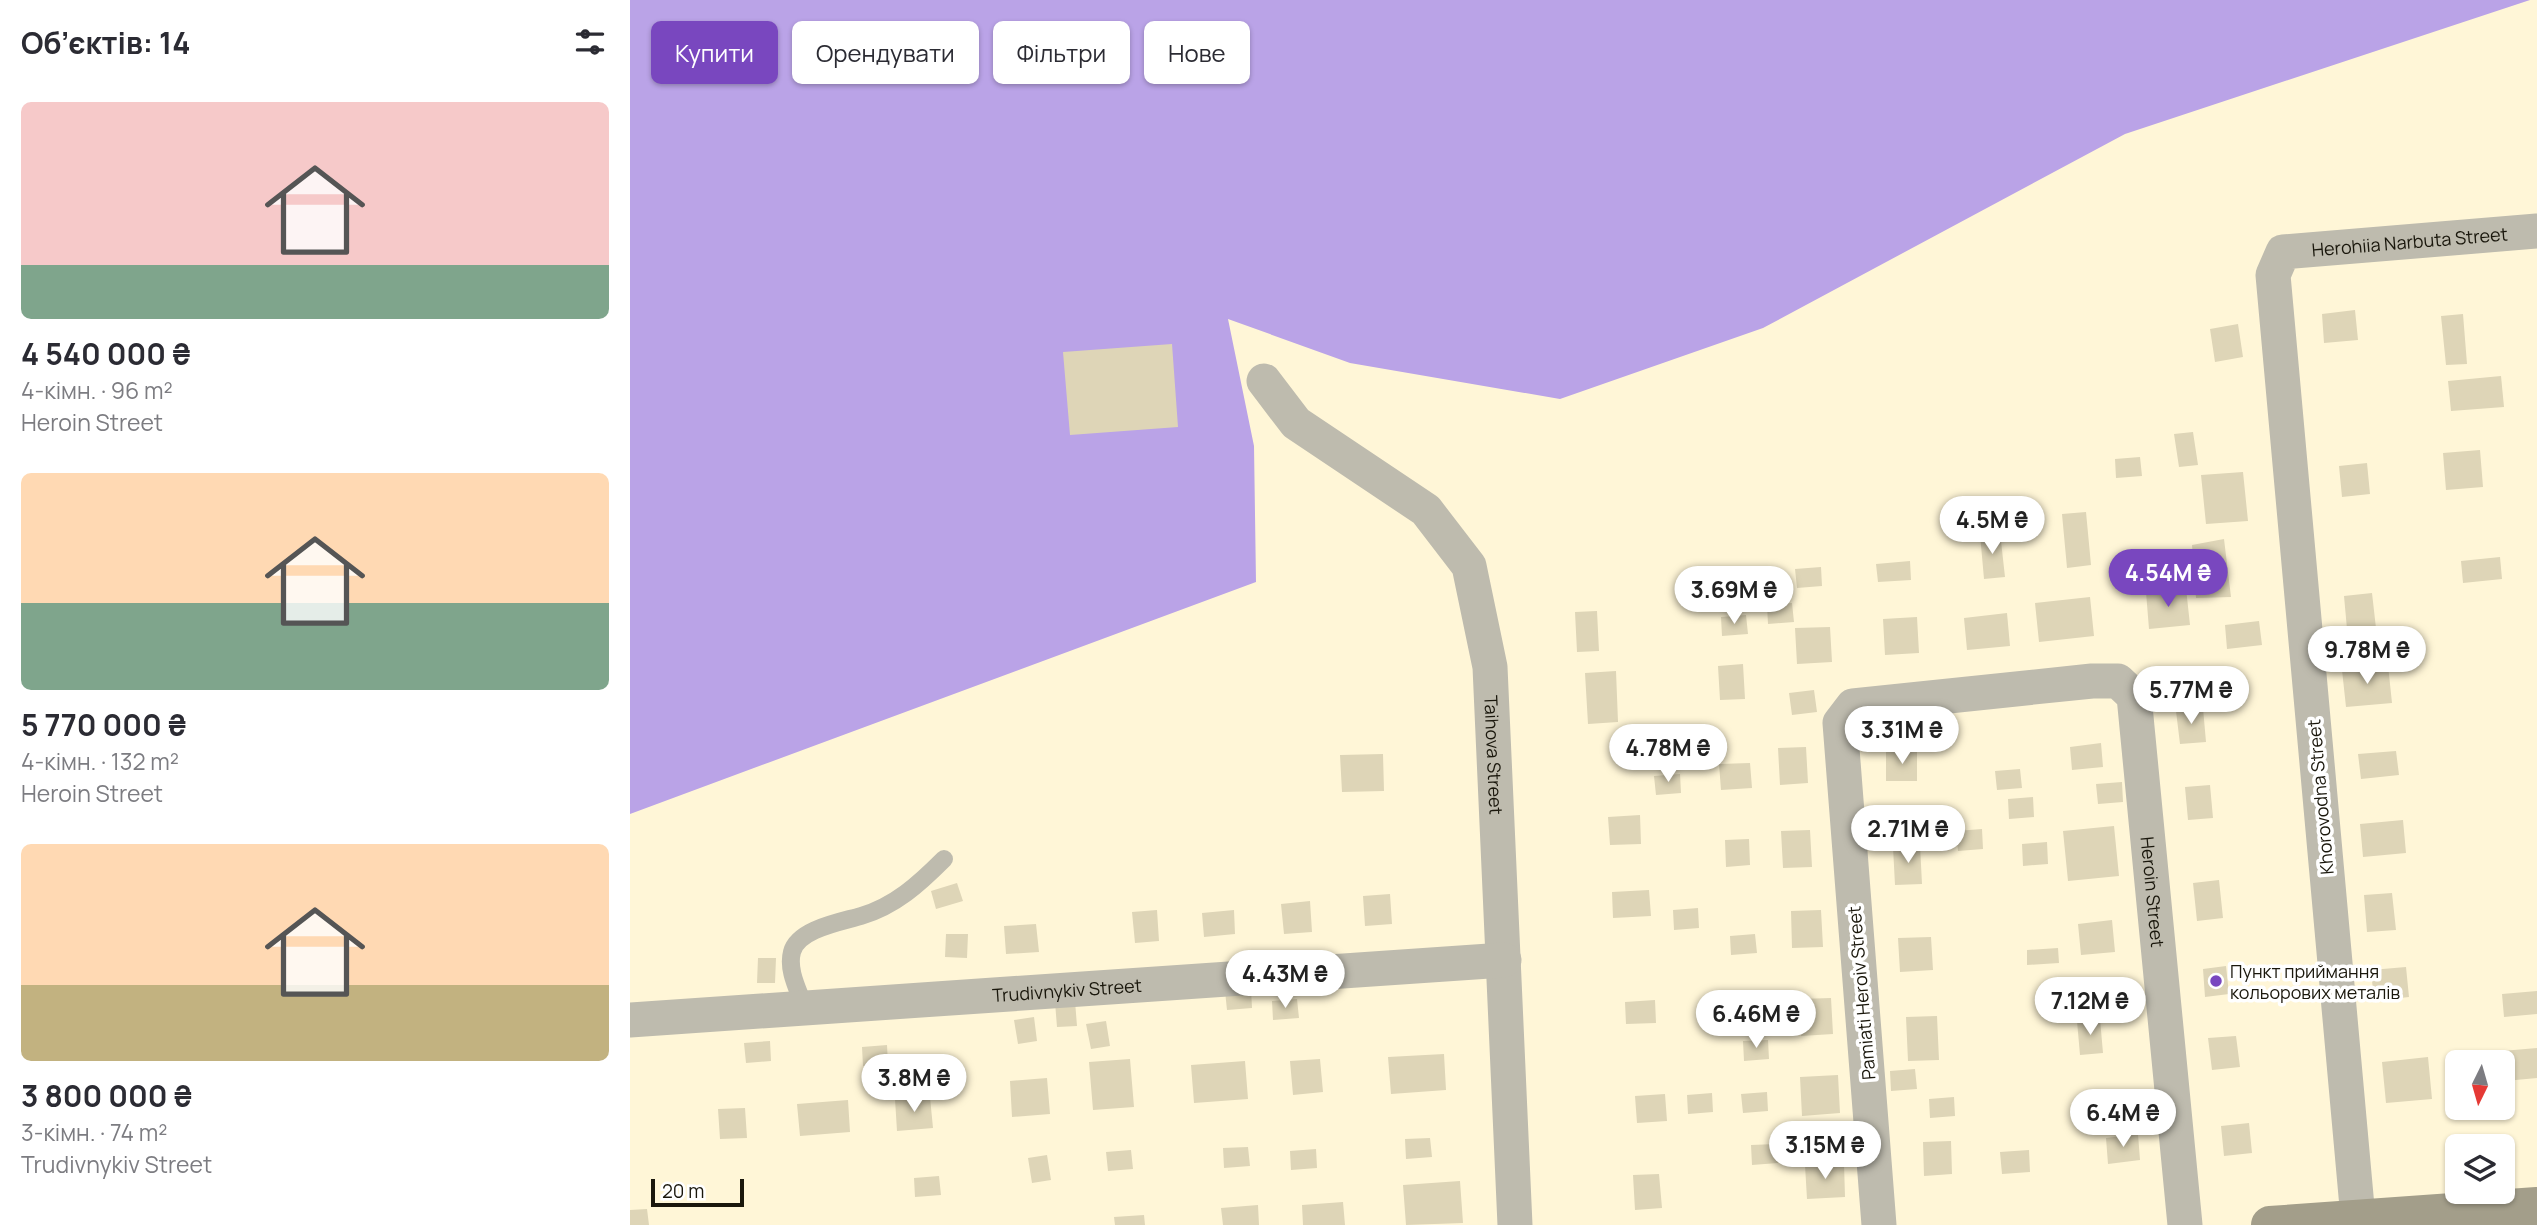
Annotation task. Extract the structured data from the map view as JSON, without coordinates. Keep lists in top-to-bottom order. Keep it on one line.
{"streets":{"street":["Herohiia Narbuta Street","Taihova Street","Khorovodna Street","Heroin Street","Trudivnykiv Street","Pamiati Heroiv Street"]},"crossings":[["Herohiia Narbuta Street","Khorovodna Street"],["Taihova Street","Trudivnykiv Street"],["Heroin Street","Pamiati Heroiv Street"]],"places":["Пункт приймання кольорових металів"],"scale_bar":"20 m","north":"bottom","page":{"heading":"Об’єктів: 14","chip":["Купити","Орендувати","Фільтри","Нове"],"list":[{"name":"4 540 000 ₴","note":"4-кімн. · 96 m² · Heroin Street"},{"name":"5 770 000 ₴","note":"4-кімн. · 132 m² · Heroin Street"},{"name":"3 800 000 ₴","note":"3-кімн. · 74 m² · Trudivnykiv Street"}],"price":["4.5M ₴","4.54M ₴","3.69M ₴","9.78M ₴","5.77M ₴","3.31M ₴","4.78M ₴","2.71M ₴","4.43M ₴","7.12M ₴","6.46M ₴","3.8M ₴","6.4M ₴","3.15M ₴"],"scale":"20 m"}}
